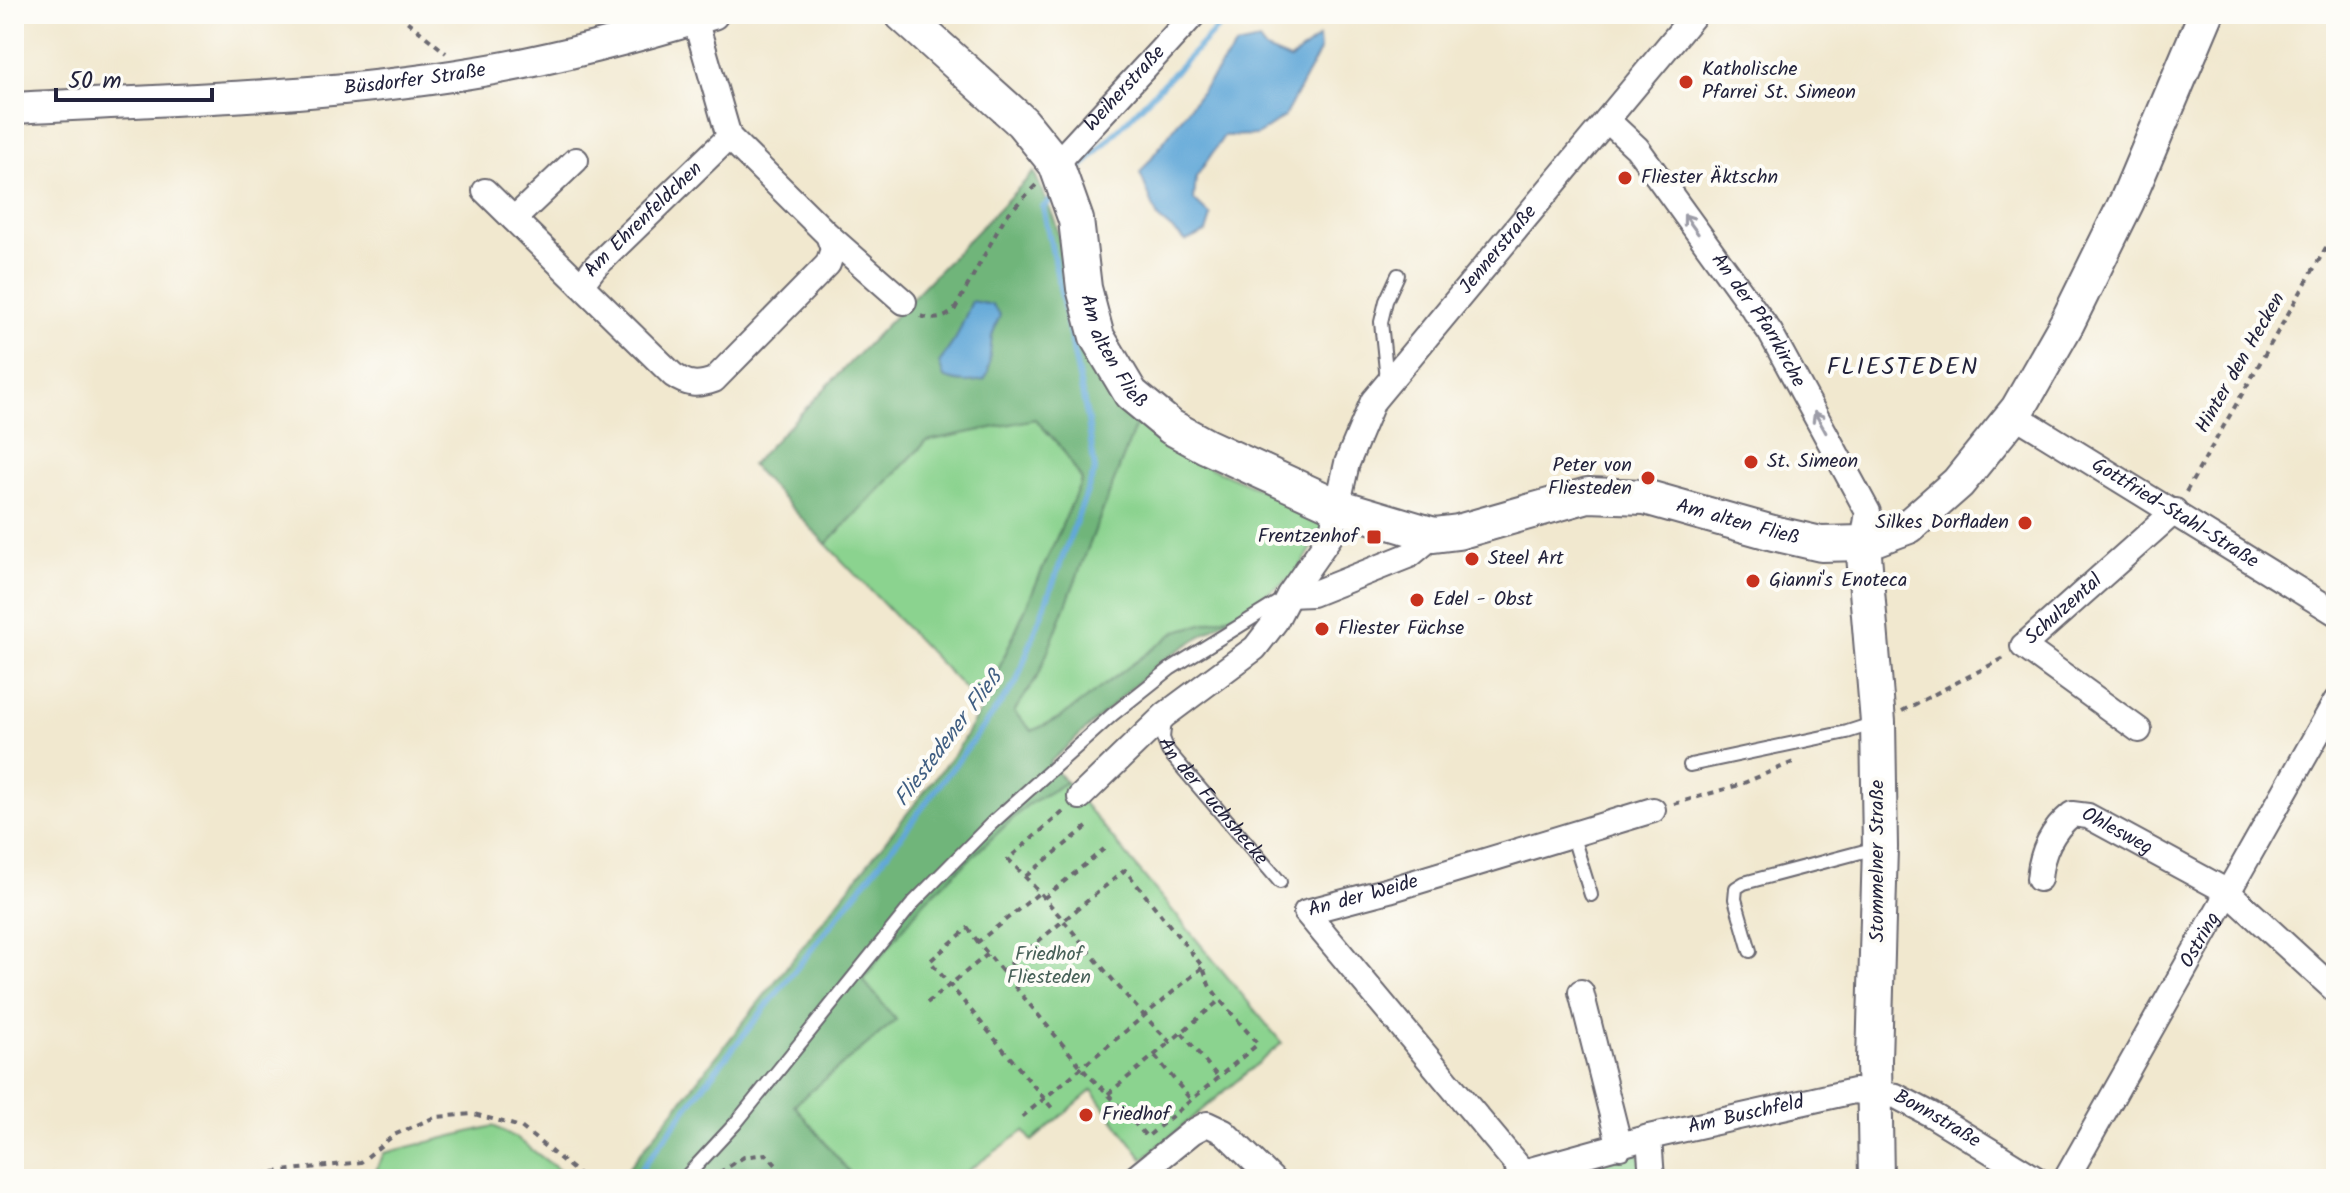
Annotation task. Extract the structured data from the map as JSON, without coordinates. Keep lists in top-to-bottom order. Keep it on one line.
{"streets":{"main road":["Am alten Fließ","Stommelner Straße"],"street":["Büsdorfer Straße","Weiherstraße","Am Ehrenfeldchen","Jennerstraße","An der Pfarrkirche","Gottfried-Stahl-Straße","Schulzental","An der Fuchshecke","Ohlesweg","An der Weide","Ostring","Am Buschfeld","Bonnstraße"],"path":["Hinter den Hecken"]},"crossings":[["Weiherstraße","Am alten Fließ"],["Jennerstraße","An der Pfarrkirche"],["Jennerstraße","Am alten Fließ"],["Jennerstraße","An der Fuchshecke"],["An der Pfarrkirche","Am alten Fließ"],["An der Pfarrkirche","Stommelner Straße"],["Am alten Fließ","Gottfried-Stahl-Straße"],["Am alten Fließ","An der Fuchshecke"],["Am alten Fließ","Stommelner Straße"],["Hinter den Hecken","Gottfried-Stahl-Straße"],["Hinter den Hecken","Schulzental"],["Gottfried-Stahl-Straße","Schulzental"],["Ohlesweg","Ostring"],["Stommelner Straße","Am Buschfeld"],["Stommelner Straße","Bonnstraße"],["An der Weide","Am Buschfeld"],["Am Buschfeld","Bonnstraße"]],"one_way":["An der Pfarrkirche"],"districts":["FLIESTEDEN"],"water":["Fliestedener Fließ"],"parks":["Friedhof Fliesteden"],"places":{"other":["Katholische Pfarrei St. Simeon","Fliester Äktschn","St. Simeon","Peter von Fliesteden","Silkes Dorfladen","Steel Art","Gianni's Enoteca","Edel - Obst","Fliester Füchse","Friedhof"],"transit":["Frentzenhof"]},"scale_bar":"50 m"}
